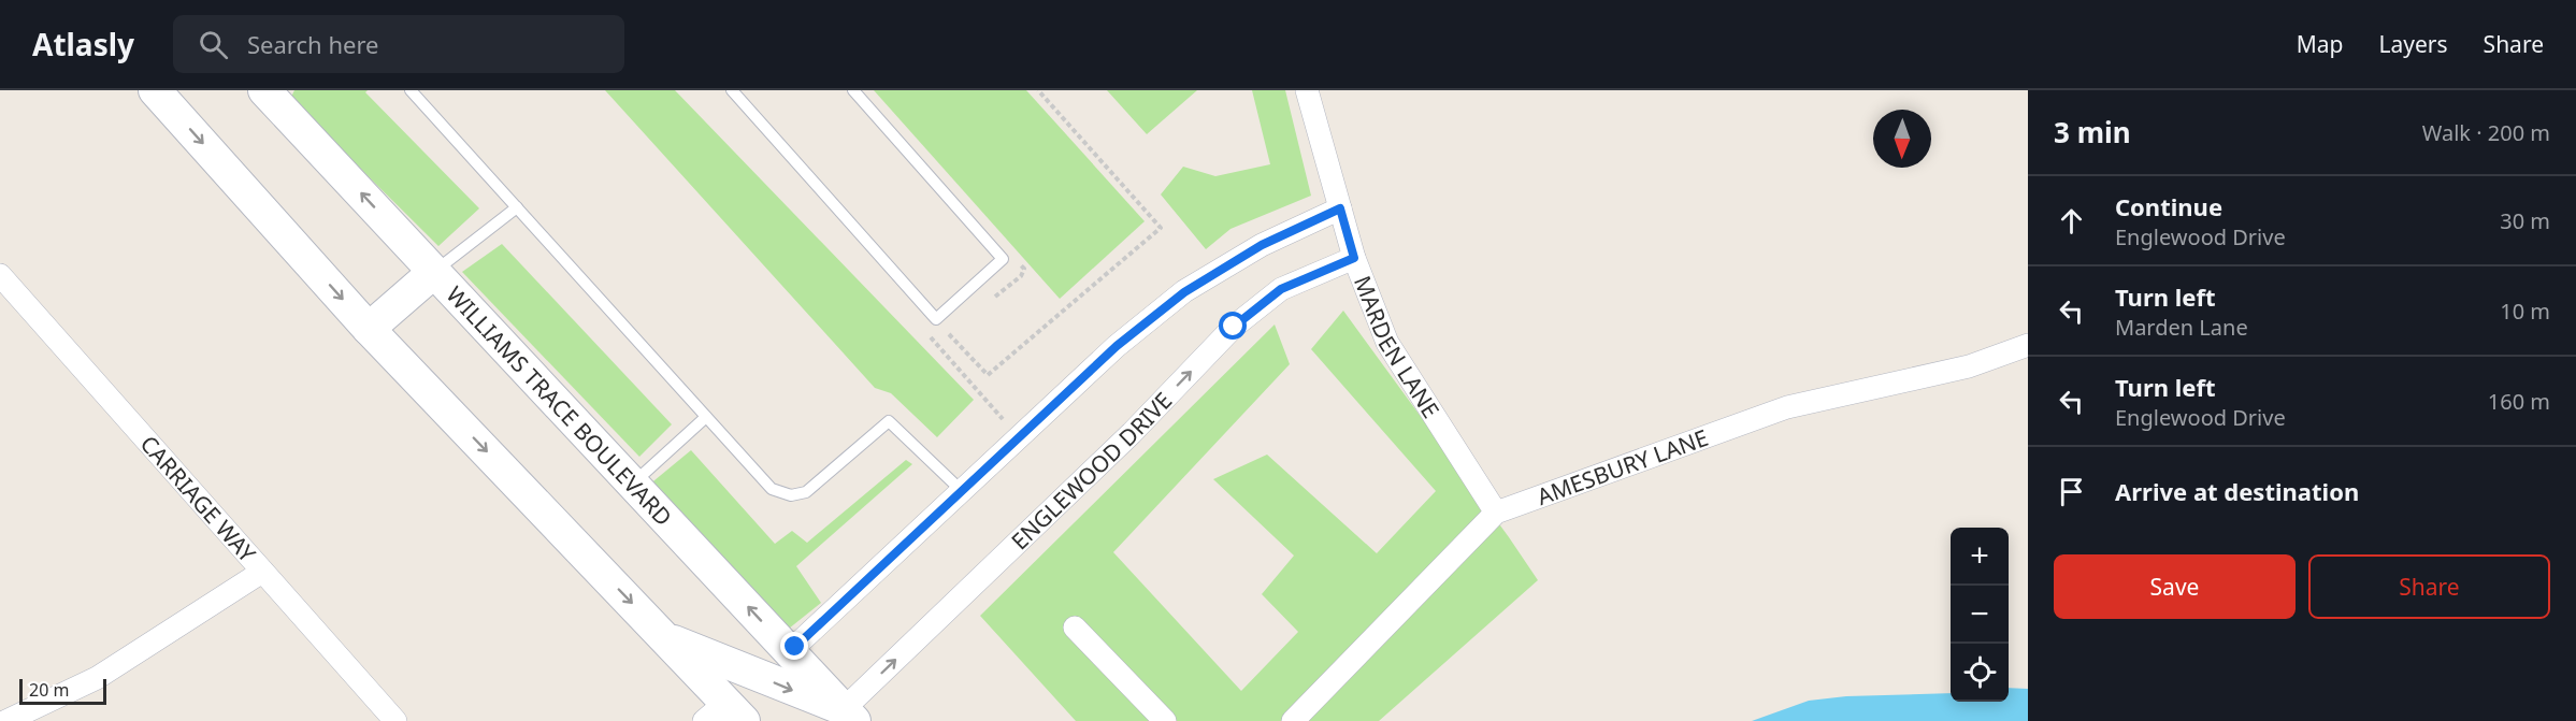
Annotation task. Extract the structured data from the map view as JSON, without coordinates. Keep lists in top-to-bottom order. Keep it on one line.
{"streets":{"main road":["WILLIAMS TRACE BOULEVARD"],"street":["MARDEN LANE","AMESBURY LANE","ENGLEWOOD DRIVE","CARRIAGE WAY"]},"crossings":[["MARDEN LANE","AMESBURY LANE"],["MARDEN LANE","ENGLEWOOD DRIVE"],["WILLIAMS TRACE BOULEVARD","ENGLEWOOD DRIVE"]],"scale_bar":"20 m","north":"bottom","page":{"header":"Atlasly","search":"Search here","nav":["Map","Layers","Share"],"heading":["3 min","Walk · 200 m"],"list":[["Continue","Englewood Drive","30 m"],["Turn left","Marden Lane","10 m"],["Turn left","Englewood Drive","160 m"],"Arrive at destination"],"map_buttons":["+","−"],"buttons":["Save","Share"],"scale":"20 m"}}
